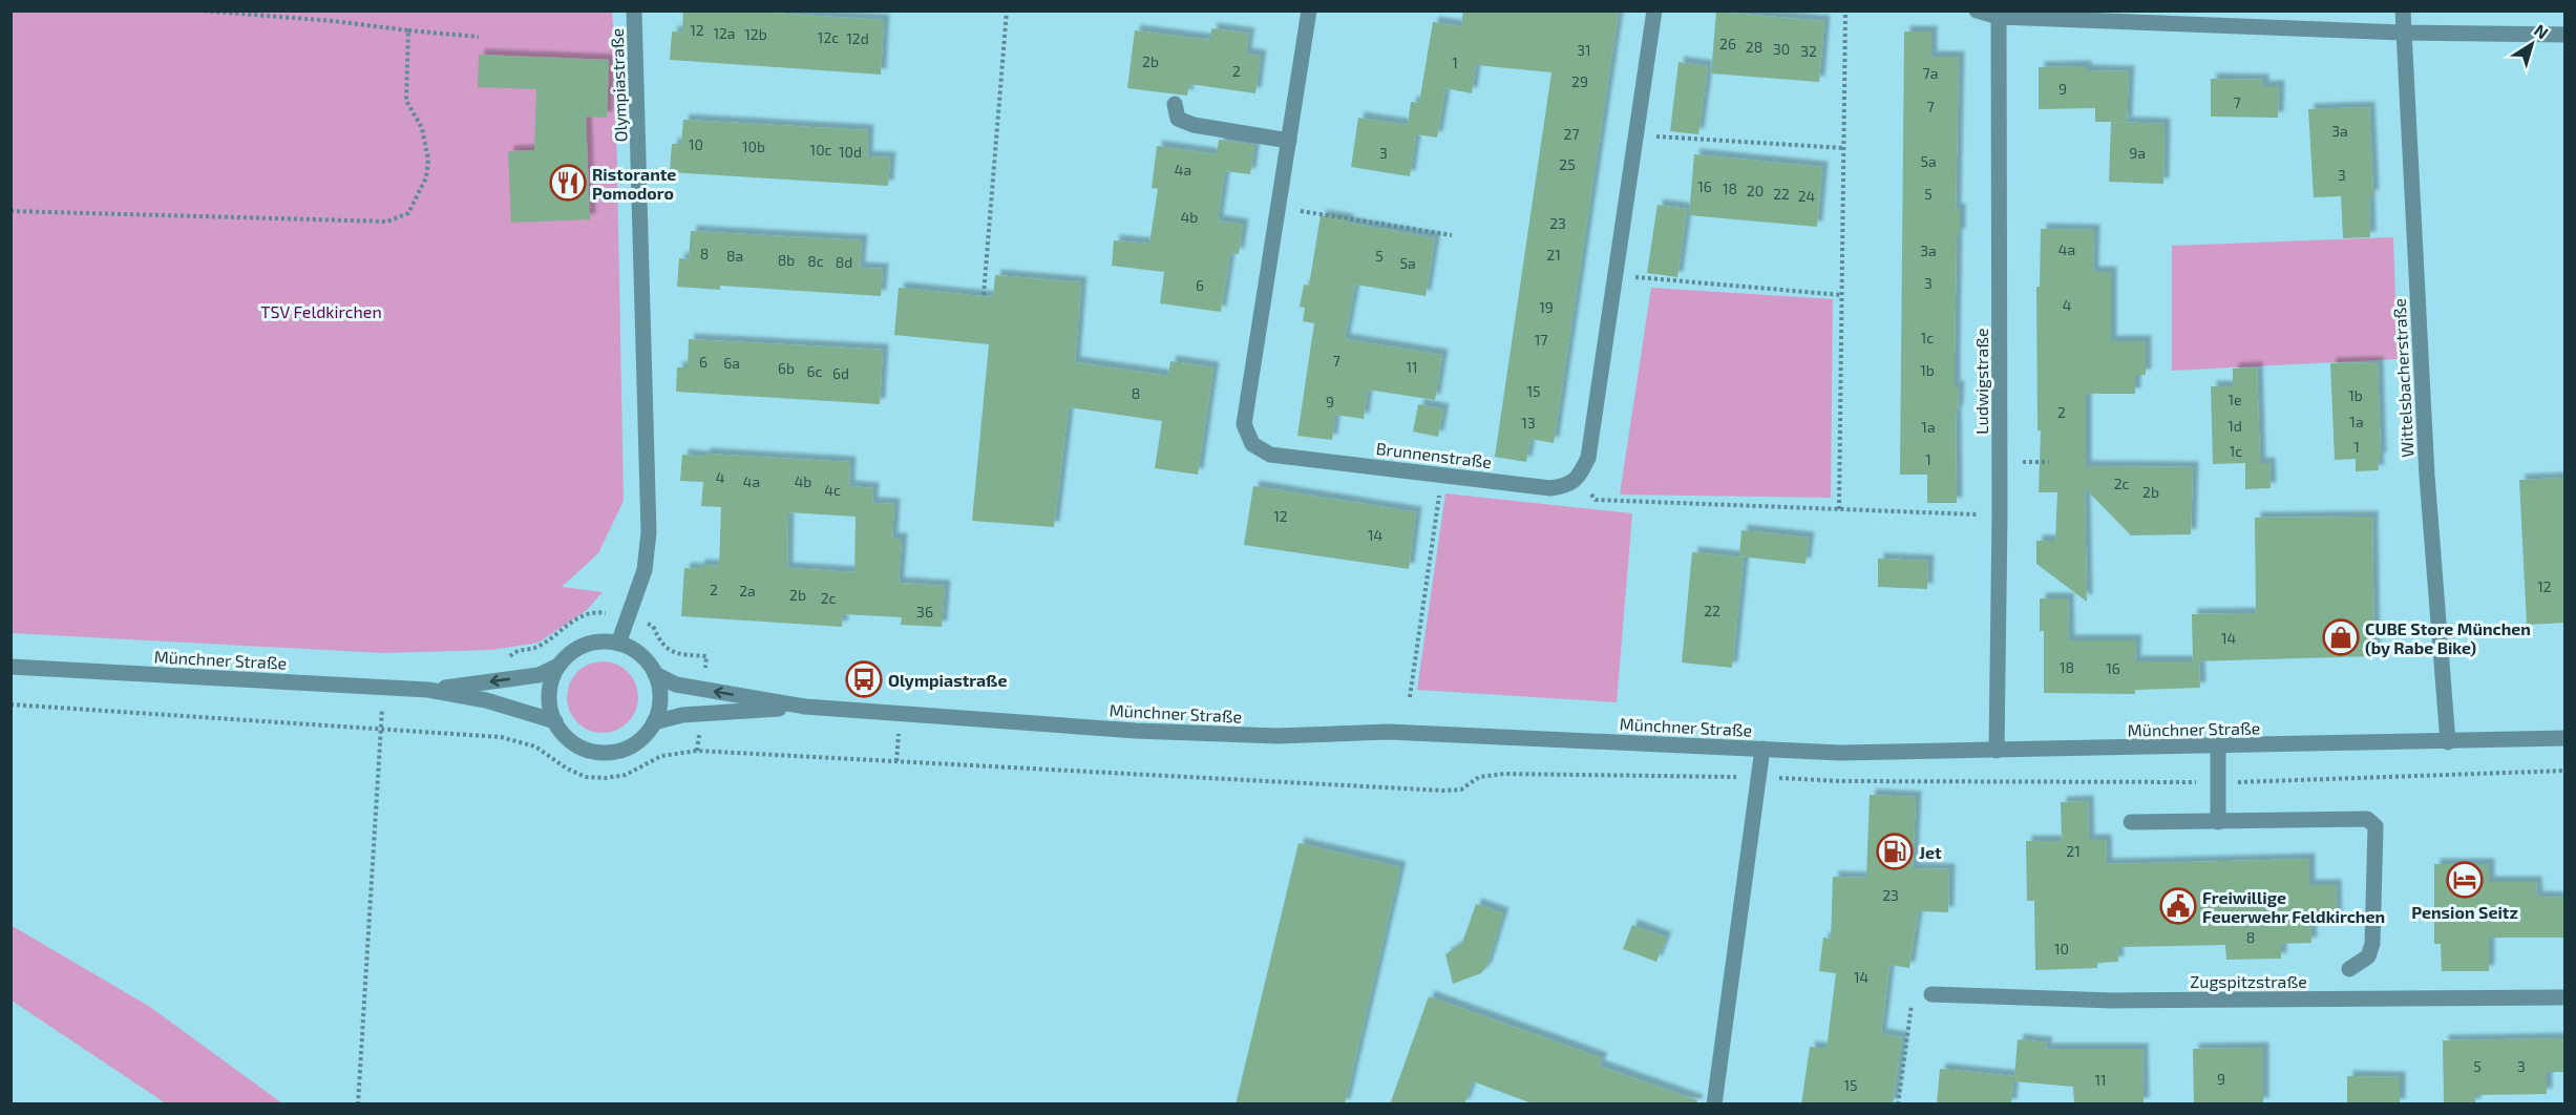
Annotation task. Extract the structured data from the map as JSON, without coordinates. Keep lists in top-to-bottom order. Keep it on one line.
{"streets":{"street":["Olympiastraße","Wittelsbacherstraße","Ludwigstraße","Brunnenstraße","Münchner Straße","Zugspitzstraße"]},"crossings":[["Olympiastraße","Münchner Straße"],["Wittelsbacherstraße","Münchner Straße"],["Ludwigstraße","Münchner Straße"]],"parks":["TSV Feldkirchen"],"places":{"restaurant":["Ristorante Pomodoro"],"shop":["CUBE Store München (by Rabe Bike)"],"bus stop":["Olympiastraße"],"fuel station":["Jet"],"hotel":["Pension Seitz"],"public building":["Freiwillige Feuerwehr Feldkirchen"]},"house_numbers":["12","12a","12b","12c","12d","26","28","30","31","32","2b","1","2","7a","29","9","7","7","3a","27","10","10b","10c","10d","3","9a","5a","25","4a","3","16","18","20","22","5","24","4b","23","4a","3a","8","21","8a","5","8b","8c","8d","5a","3","6","4","19","1c","17","7","6","6a","11","6b","1b","6c","6d","15","8","1b","1e","9","2","1a","13","1d","1a","1","1c","1","4","4a","4b","2c","4c","2b","12","14","12","2","2a","2b","2c","22","36","14","18","16","21","23","8","10","14","5","3","9","11","15"],"north":"top right"}
